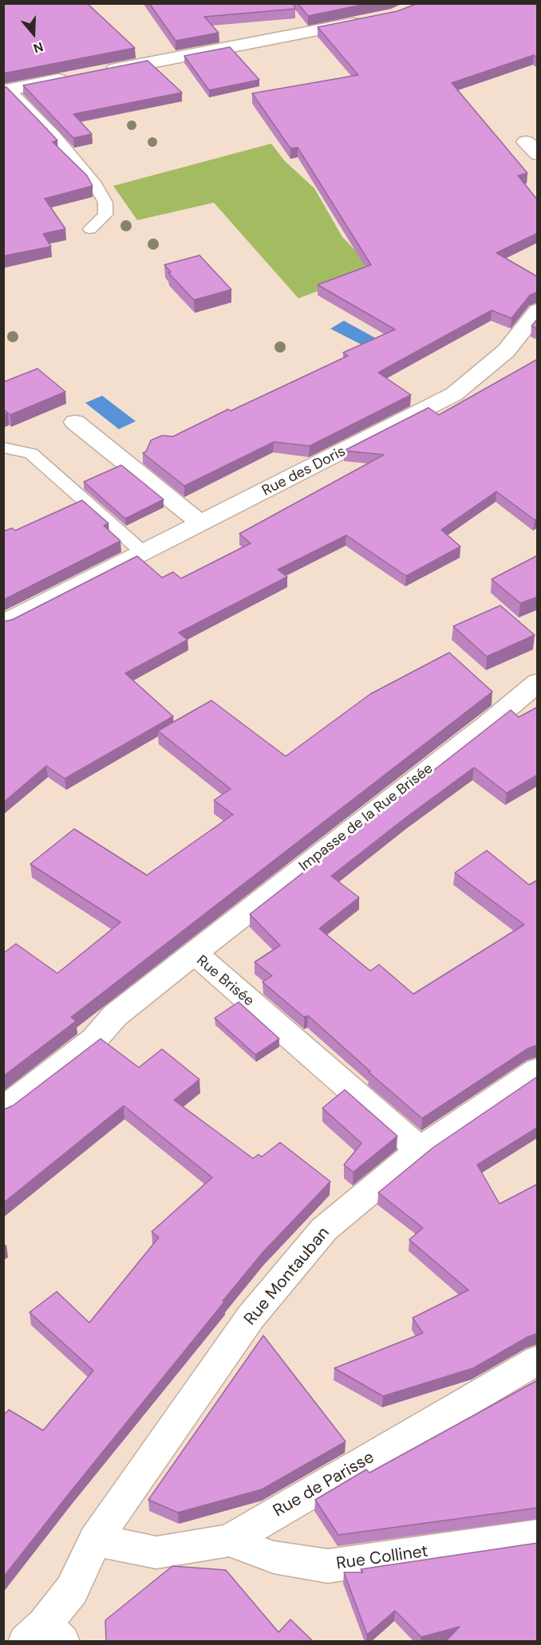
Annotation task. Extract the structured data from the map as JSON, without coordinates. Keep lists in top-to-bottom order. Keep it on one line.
{"streets":{"street":["Rue des Doris","Impasse de la Rue Brisée","Rue Brisée","Rue Montauban","Rue de Parisse","Rue Collinet"]},"crossings":[["Impasse de la Rue Brisée","Rue Brisée"],["Rue Brisée","Rue Montauban"],["Rue Montauban","Rue de Parisse"],["Rue de Parisse","Rue Collinet"]],"north":"bottom"}
